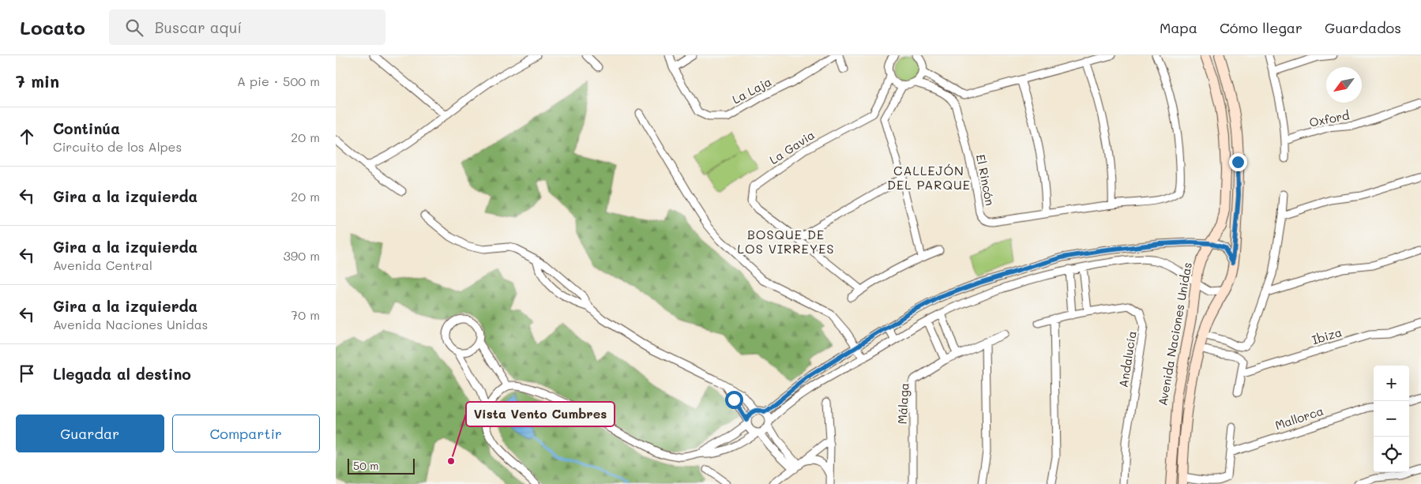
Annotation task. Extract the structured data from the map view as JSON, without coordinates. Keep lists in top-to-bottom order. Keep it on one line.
{"streets":{"street":["La Laja","Oxford","La Gavia","El Rincón","Avenida Naciones Unidas","Ibiza","Andalucía","Málaga","Mallorca"]},"districts":["CALLEJÓN DEL PARQUE","BOSQUE DE LOS VIRREYES"],"places":["Vista Vento Cumbres"],"scale_bar":"50 m","north":"bottom left","page":{"header":"Locato","search":"Buscar aquí","nav":["Mapa","Cómo llegar","Guardados"],"heading":["7 min","A pie · 500 m"],"list":[["Continúa","Circuito de los Alpes","20 m"],["Gira a la izquierda","20 m"],["Gira a la izquierda","Avenida Central","390 m"],["Gira a la izquierda","Avenida Naciones Unidas","70 m"],"Llegada al destino"],"map_buttons":["+","−"],"buttons":["Guardar","Compartir"],"scale":"50 m"}}
